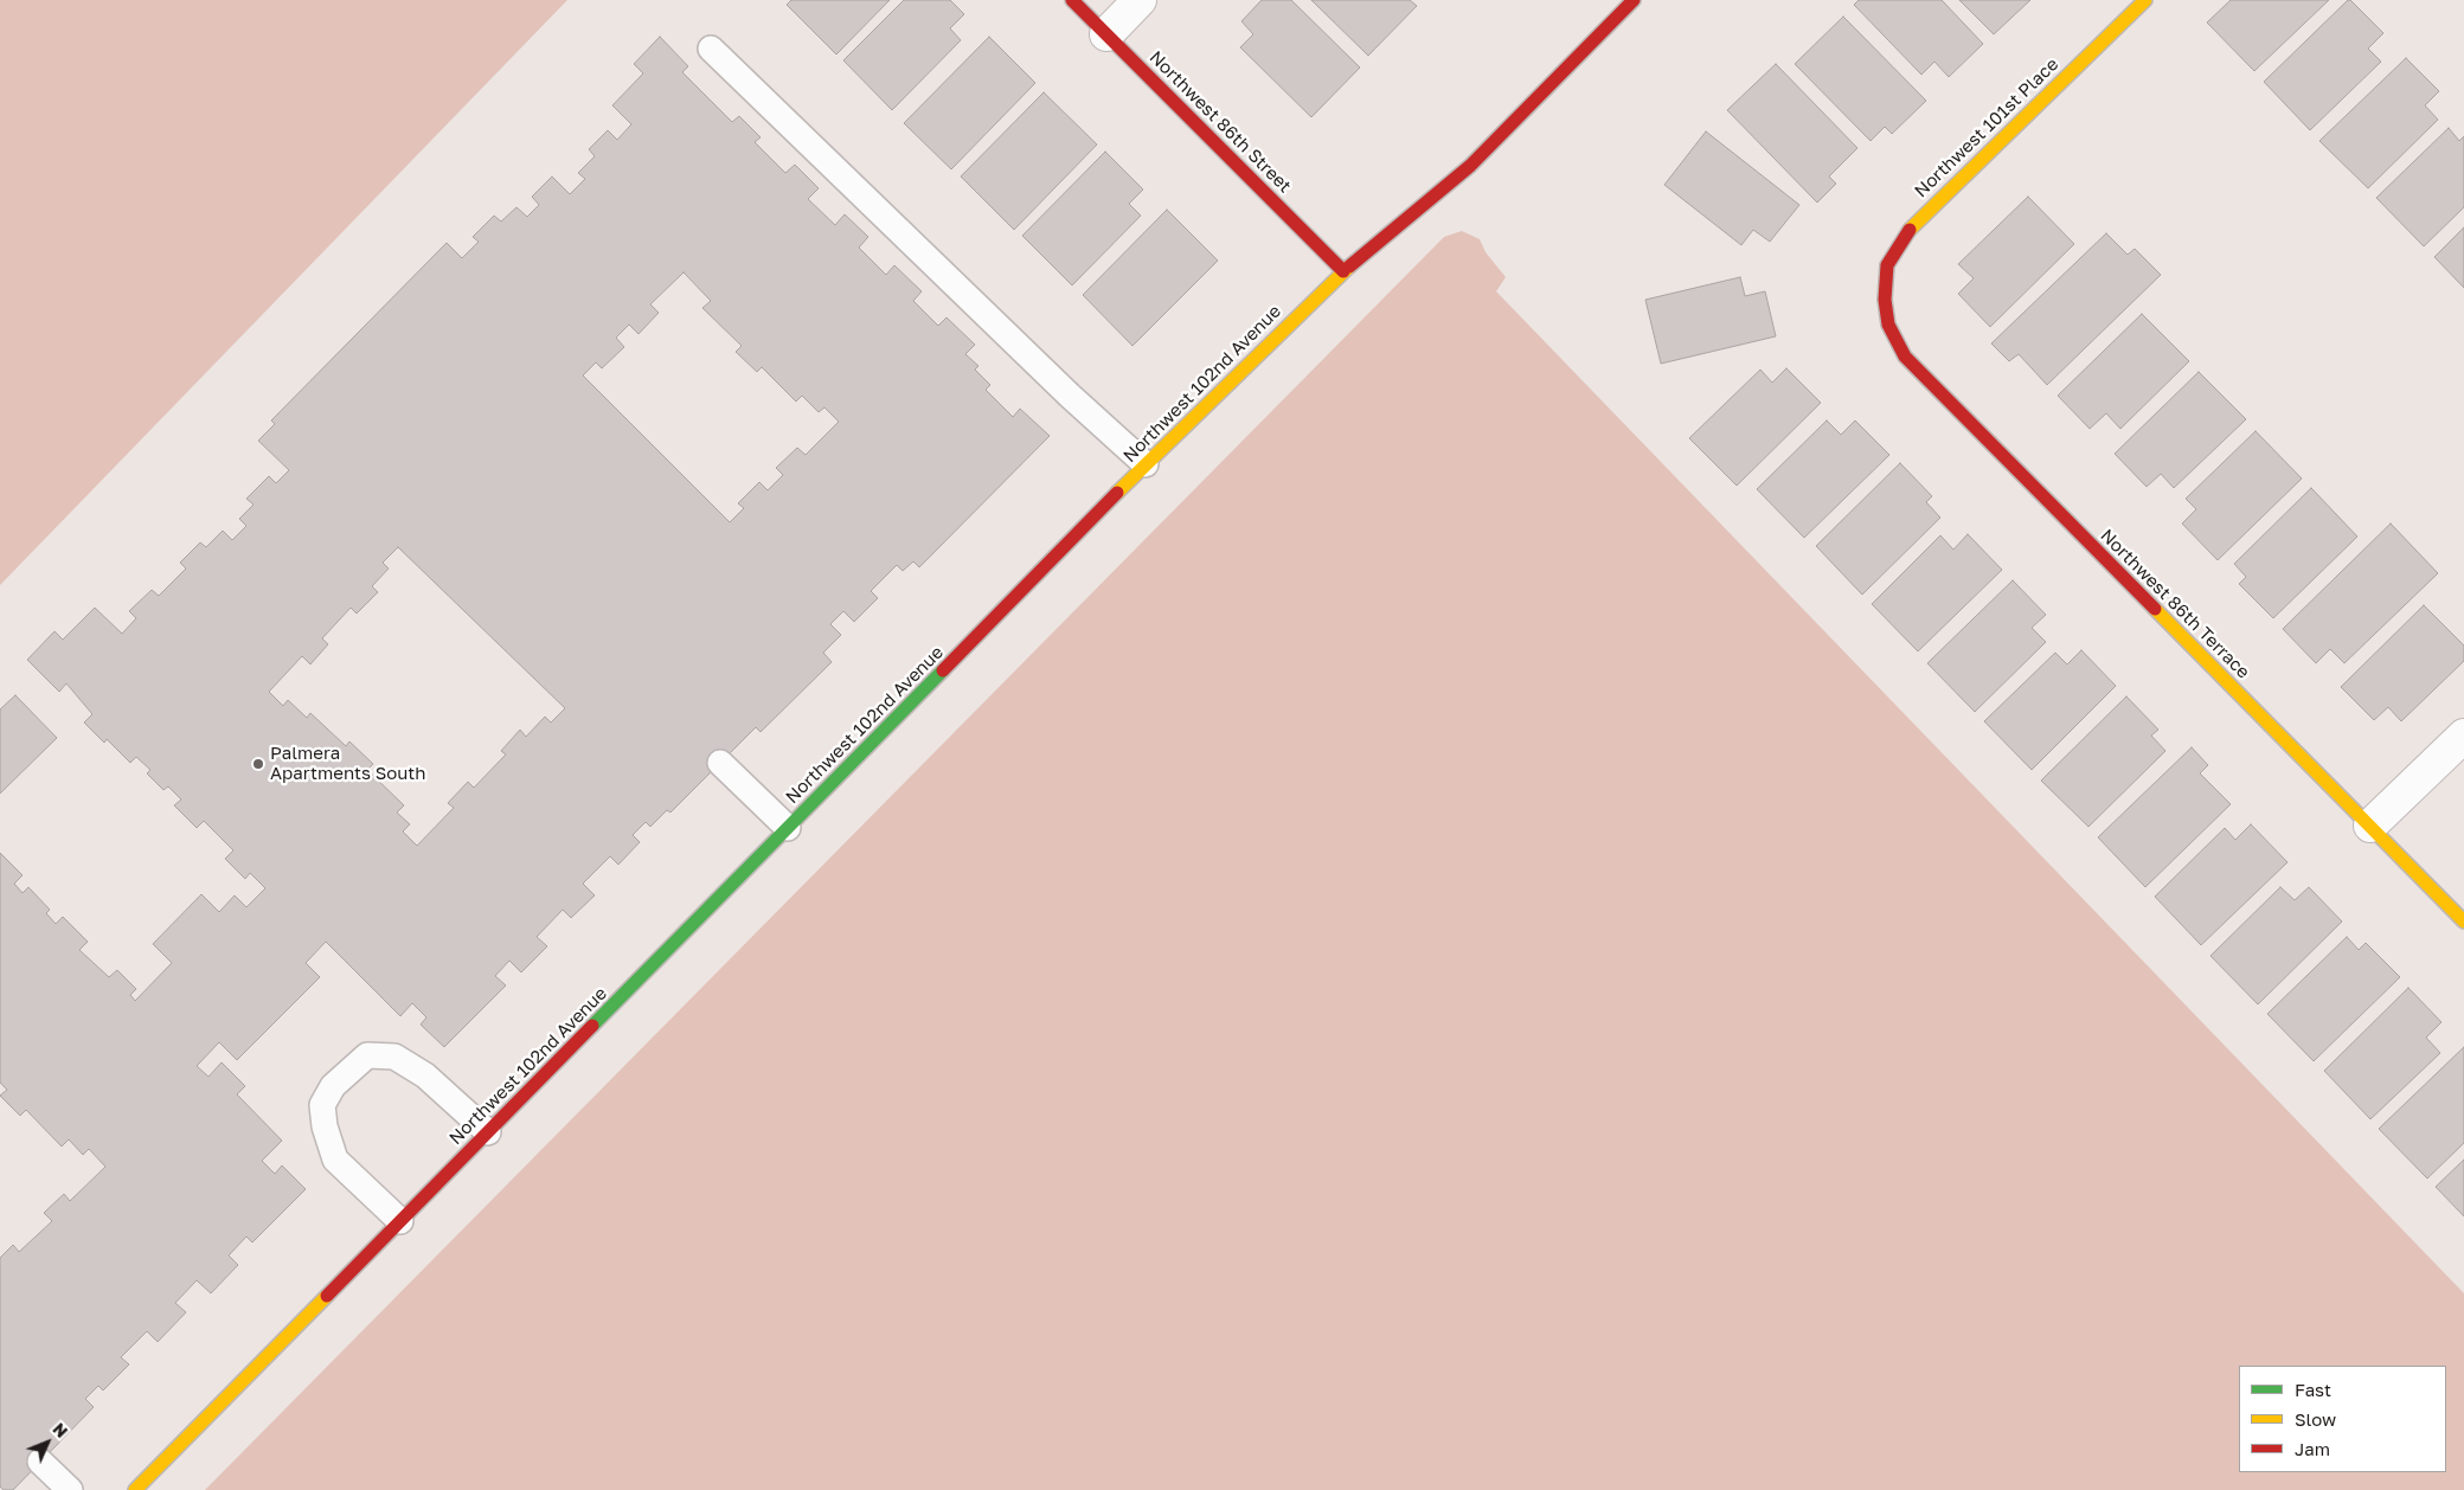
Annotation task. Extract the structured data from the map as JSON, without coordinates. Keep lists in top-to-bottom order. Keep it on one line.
{"streets":{"street":["Northwest 86th Street","Northwest 101st Place","Northwest 102nd Avenue","Northwest 86th Terrace"]},"crossings":[["Northwest 86th Street","Northwest 102nd Avenue"],["Northwest 101st Place","Northwest 86th Terrace"]],"places":["Palmera Apartments South"],"legend":["Fast","Slow","Jam"],"north":"top right"}
